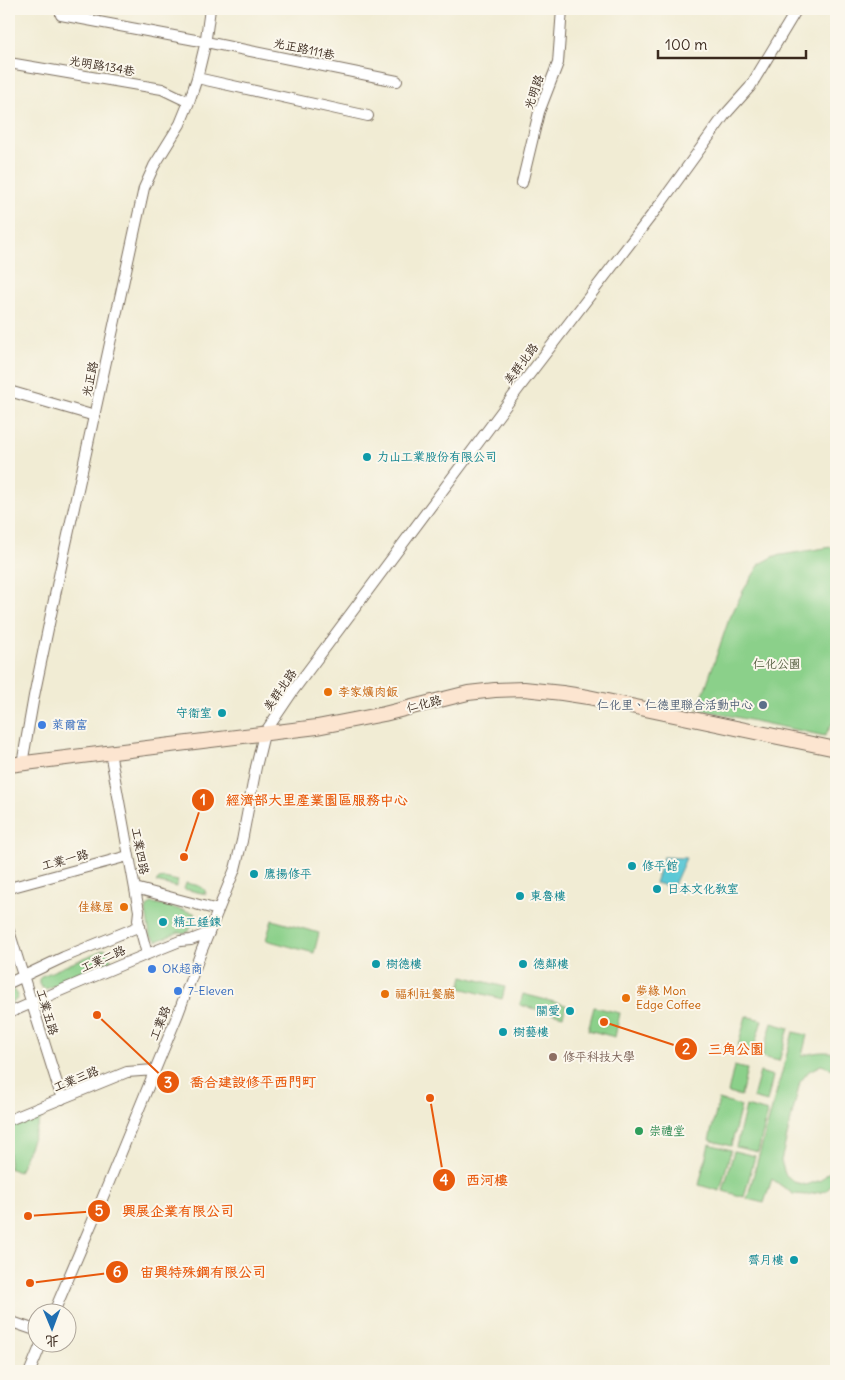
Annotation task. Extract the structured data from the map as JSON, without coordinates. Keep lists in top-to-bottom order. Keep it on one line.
{"streets":{"main road":["仁化路"],"street":["光正路111巷","光明路134巷","光明路","美群北路","光正路","工業四路","工業一路","工業二路","工業五路","工業路","工業三路"]},"crossings":[["光正路111巷","光正路"],["光明路134巷","光正路"],["美群北路","仁化路"],["美群北路","工業路"],["光正路","仁化路"],["仁化路","工業四路"],["仁化路","工業路"],["工業四路","工業一路"],["工業四路","工業二路"],["工業二路","工業五路"],["工業二路","工業路"],["工業五路","工業三路"],["工業路","工業三路"]],"parks":["仁化公園"],"places":["力山工業股份有限公司","李家爌肉飯","仁化里、仁德里聯合活動中心","守衛室","萊爾富","經濟部大里產業園區服務中心","修平館","鷹揚修平","日本文化教室","東魯樓","佳緣屋","精工錘鍊","樹德樓","德鄰樓","OK超商","7-Eleven","福利社餐廳","夢緣 Mon Edge Coffee","關愛","喬合建設修平西門町","三角公園","樹藝樓","修平科技大學","西河樓","崇禮堂","興展企業有限公司","霽月樓","宙興特殊鋼有限公司"],"scale_bar":"100 m","north":"bottom"}
